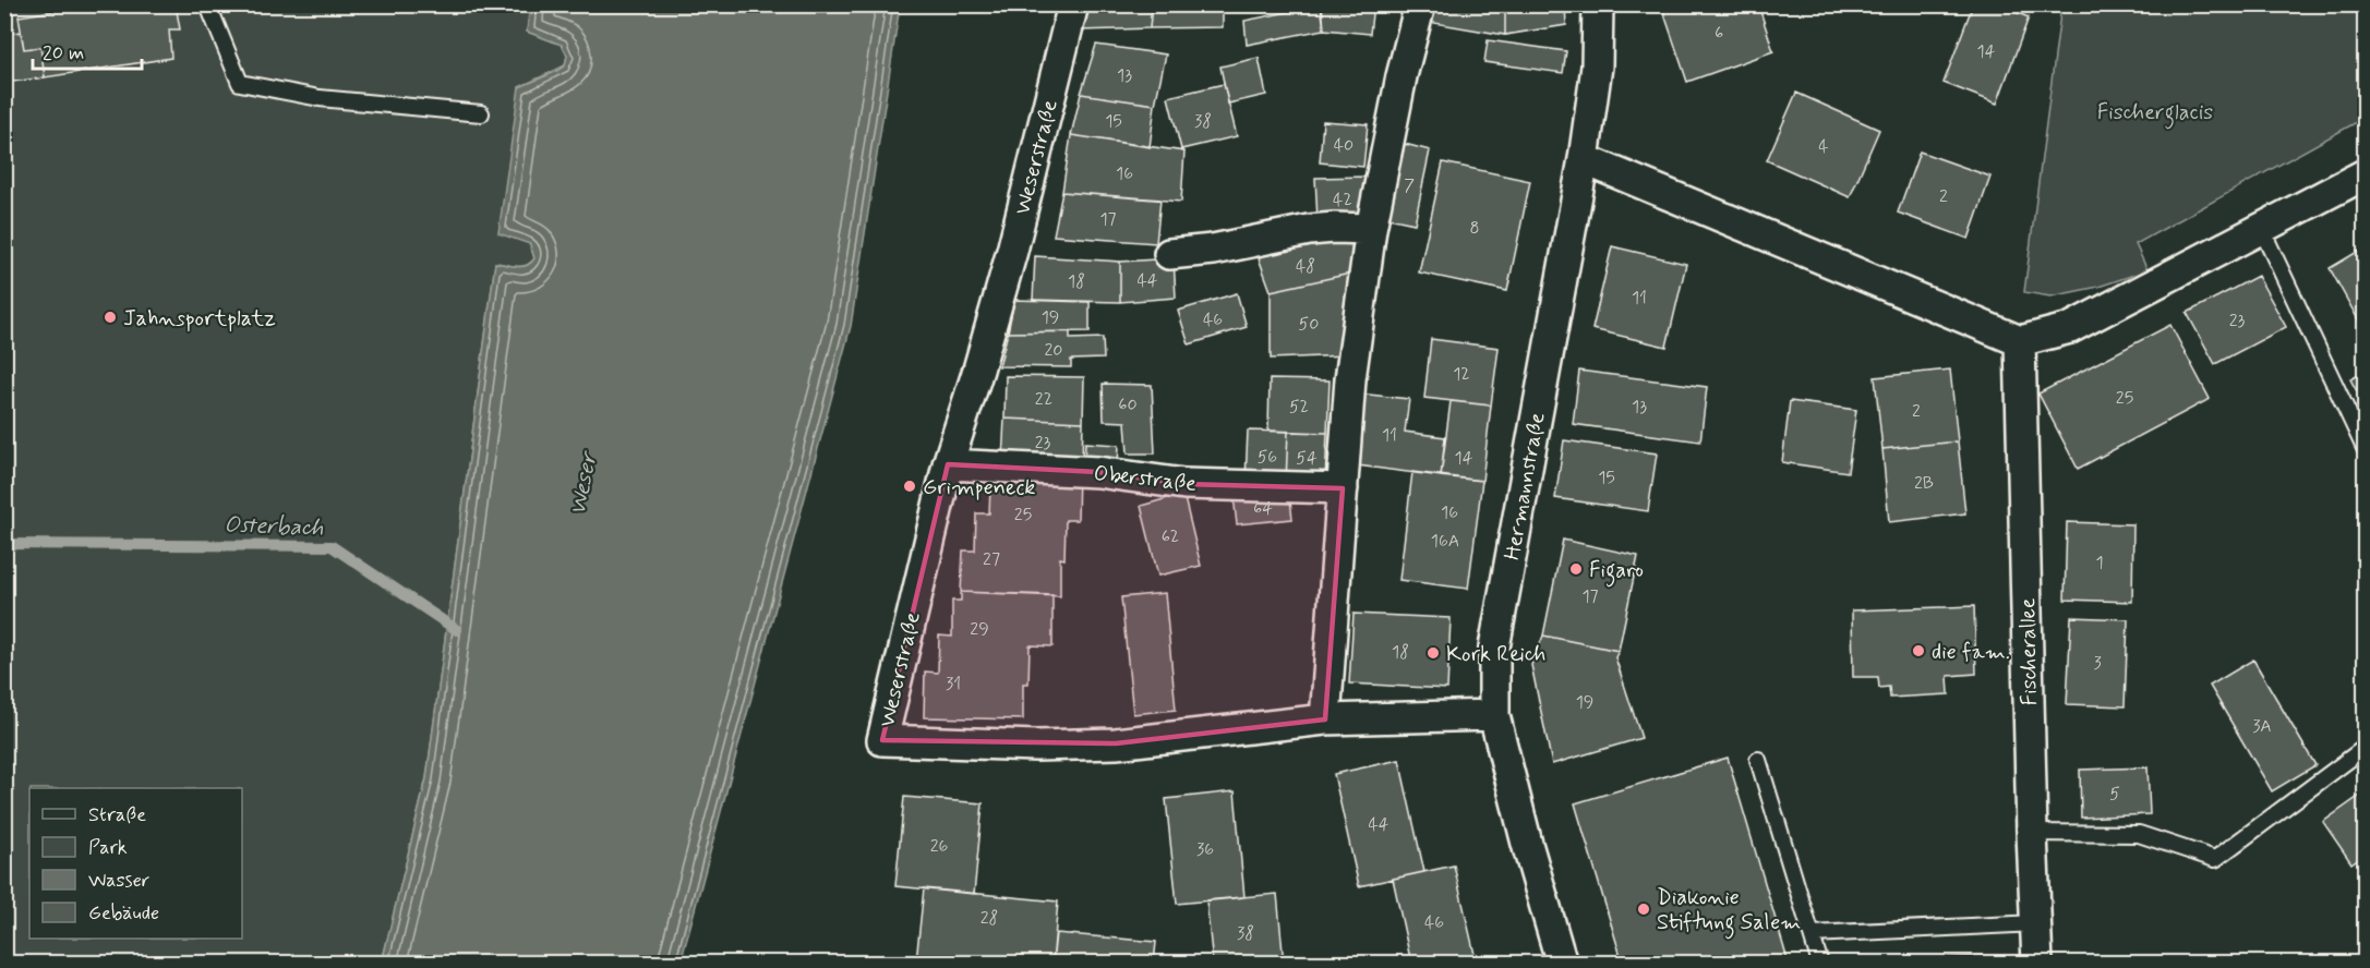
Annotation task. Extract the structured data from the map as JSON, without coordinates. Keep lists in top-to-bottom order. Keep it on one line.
{"streets":{"street":["Weserstraße","Oberstraße","Hermannstraße","Fischerallee"]},"crossings":[["Weserstraße","Oberstraße"],["Weserstraße","Hermannstraße"]],"water":["Weser","Osterbach"],"parks":["Fischerglacis"],"places":["Jahnsportplatz","Grimpeneck","Figaro","die fam.","Kork Reich","Diakonie Stiftung Salem"],"house_numbers":["6","14","13","15","38","40","4","16","7","2","42","17","8","48","44","18","11","19","46","23","50","20","12","25","22","60","52","13","2","11","23","56","54","14","15","2B","64","16","25","62","16A","27","1","17","29","18","3","31","19","3A","5","44","26","36","28","46","38"],"legend":["Straße","Park","Wasser","Gebäude"],"scale_bar":"20 m"}
